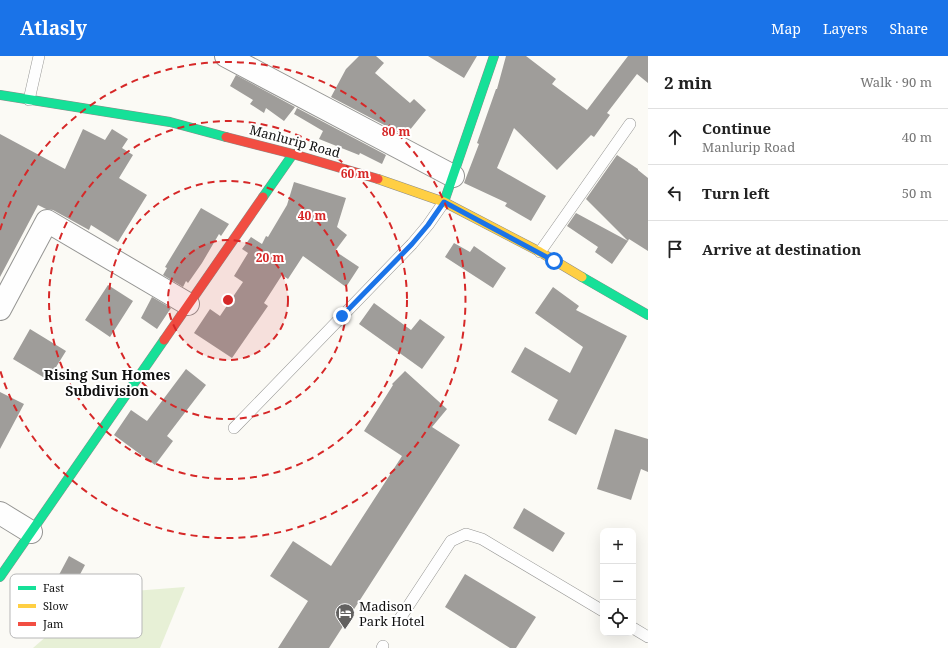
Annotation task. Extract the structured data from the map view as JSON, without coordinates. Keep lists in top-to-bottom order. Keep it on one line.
{"streets":{"main road":["Manlurip Road"]},"districts":["Rising Sun Homes Subdivision"],"places":{"hotel":["Madison Park Hotel"]},"legend":["Fast","Slow","Jam"],"page":{"header":"Atlasly","nav":["Map","Layers","Share"],"heading":["2 min","Walk · 90 m"],"list":[["Continue","Manlurip Road","40 m"],["Turn left","50 m"],"Arrive at destination"],"map_buttons":["+","−"]},"rings":["80 m","60 m","40 m","20 m"]}
